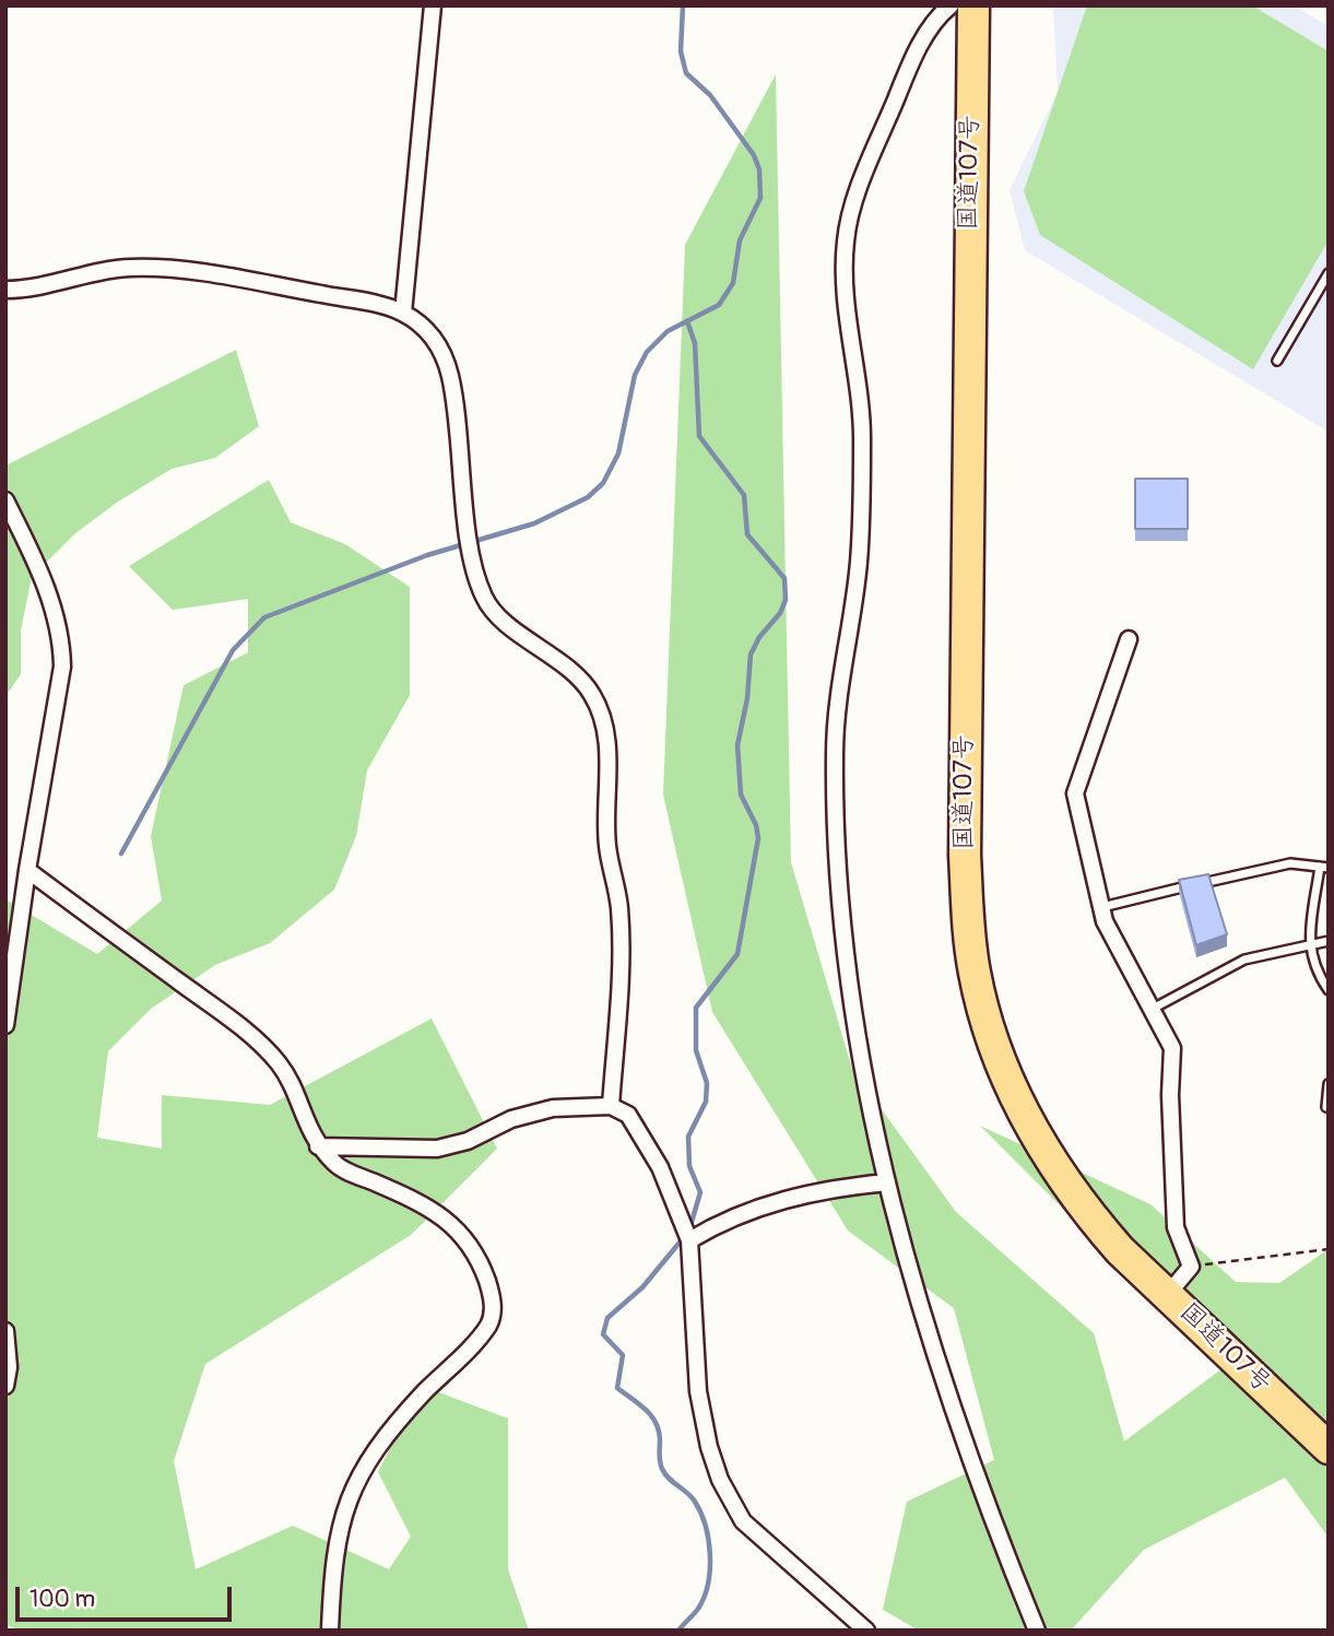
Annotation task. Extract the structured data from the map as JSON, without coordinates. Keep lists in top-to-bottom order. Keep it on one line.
{"streets":{"highway":["国道107号"]},"scale_bar":"100 m"}
